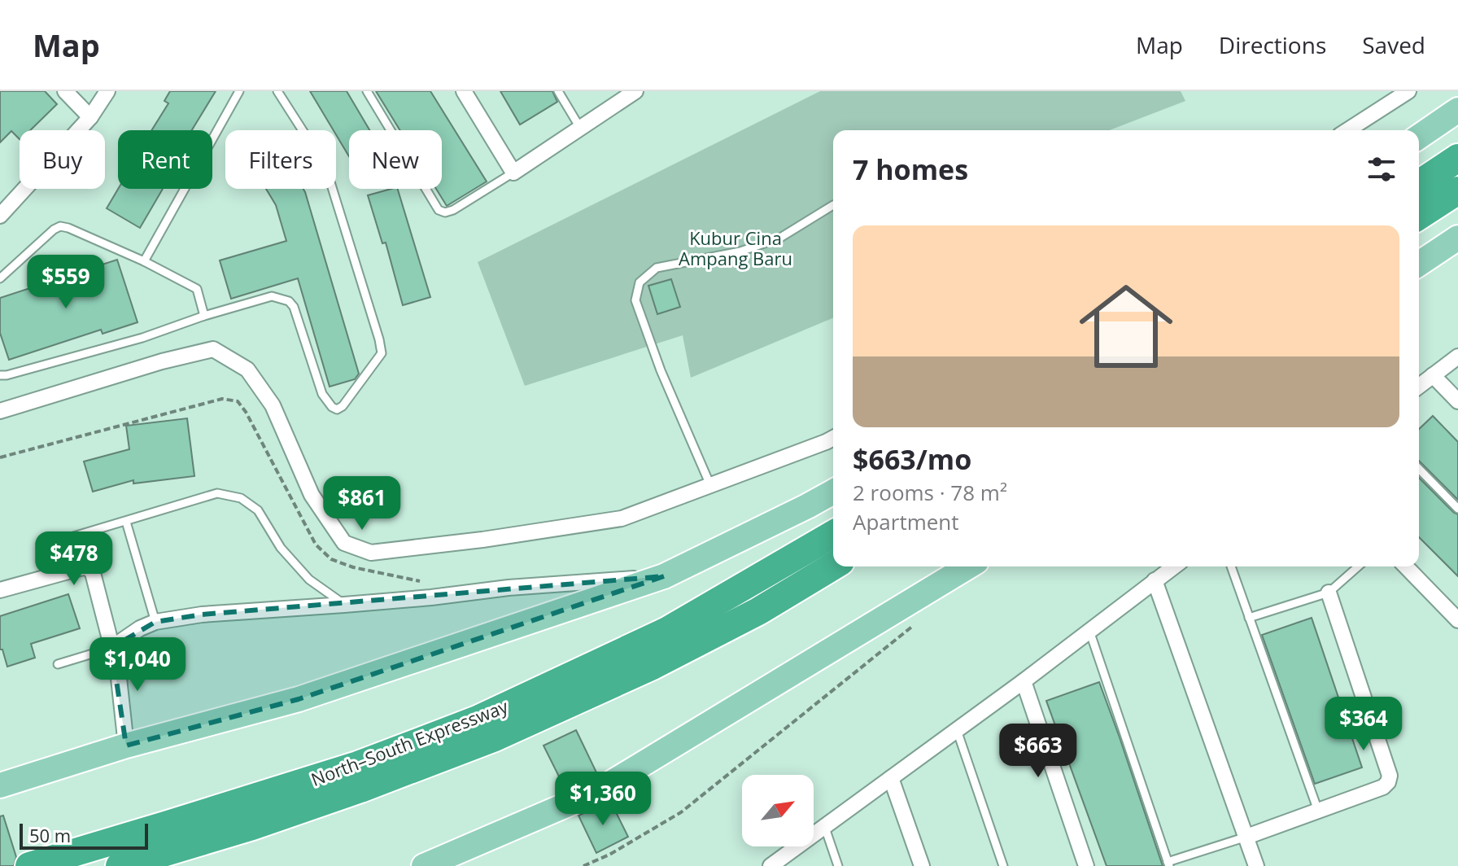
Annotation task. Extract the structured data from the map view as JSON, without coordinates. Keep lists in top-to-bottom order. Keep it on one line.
{"streets":{"highway":["North–South Expressway"]},"parks":["Kubur Cina Ampang Baru"],"scale_bar":"50 m","north":"top right","page":{"header":"Map","nav":["Map","Directions","Saved"],"chip":["Buy","Rent","Filters","New"],"heading":"7 homes","list":[{"name":"$663/mo","note":"2 rooms · 78 m² · Apartment"}],"price":["$559","$861","$478","$1,040","$364","$663","$1,360"],"scale":"50 m"}}
